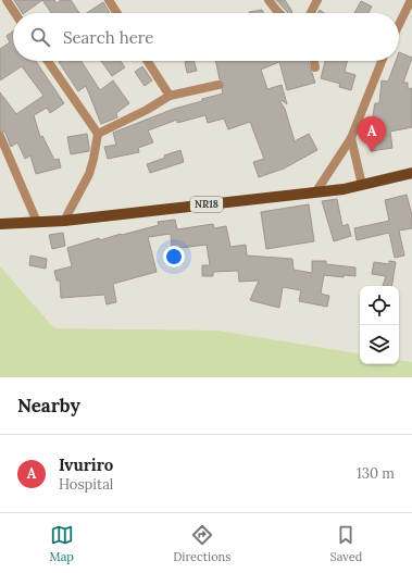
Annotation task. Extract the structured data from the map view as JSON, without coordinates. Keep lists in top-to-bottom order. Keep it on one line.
{"streets":{"main road":["NR18"]},"page":{"search":"Search here","pins":"A","heading":"Nearby","list":[{"mark":"A","name":"Ivuriro","note":"Hospital","value":"130 m"}],"nav":["Map","Directions","Saved"]}}
